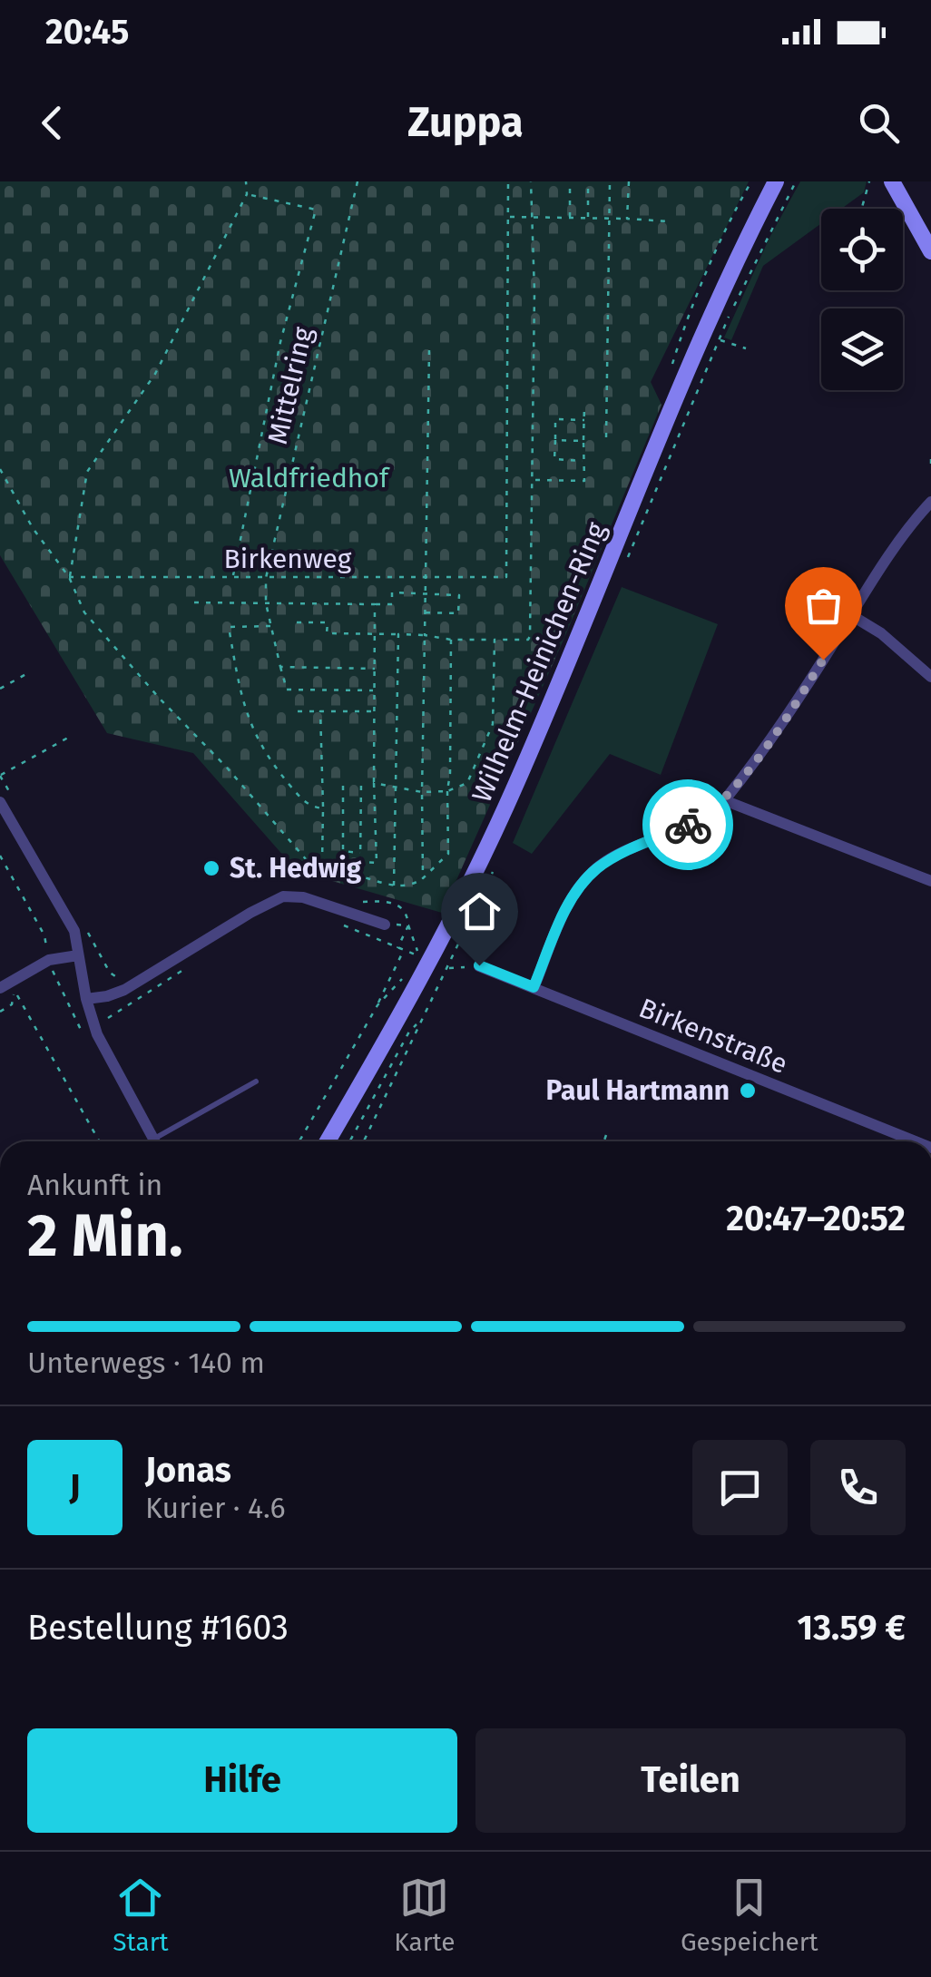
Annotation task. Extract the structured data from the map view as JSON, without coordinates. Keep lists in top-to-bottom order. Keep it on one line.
{"streets":{"main road":["Wilhelm-Heinichen-Ring"],"street":["Birkenstraße"],"path":["Mittelring","Birkenweg"]},"crossings":[["Mittelring","Birkenweg"]],"parks":["Waldfriedhof"],"places":["St. Hedwig","Paul Hartmann"],"page":{"status":"20:45","header":"Zuppa","heading":["2 Min.","Ankunft in","20:47–20:52"],"panel":["Jonas","Kurier · 4.6","Bestellung #1603","13.59 €"],"bar":"Unterwegs · 140 m","round":"J","buttons":["Hilfe","Teilen"],"tabs":["Start","Karte","Gespeichert"]}}
